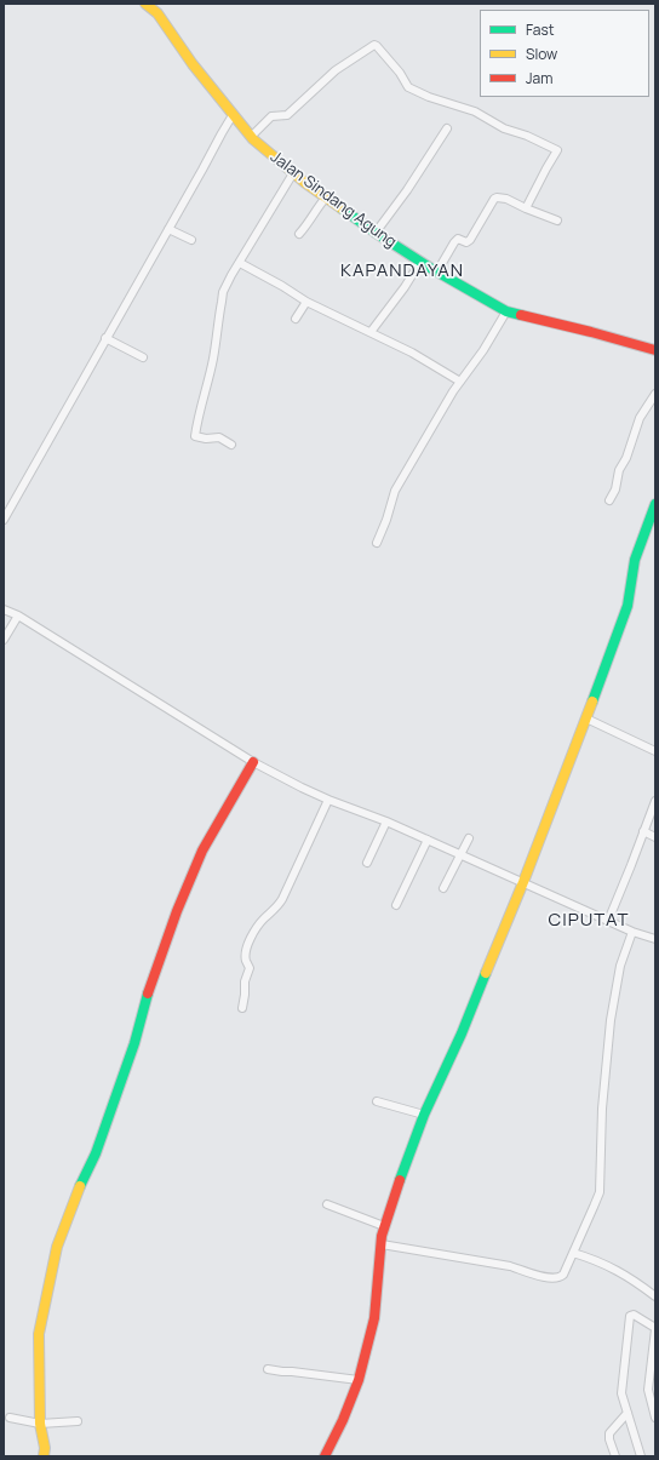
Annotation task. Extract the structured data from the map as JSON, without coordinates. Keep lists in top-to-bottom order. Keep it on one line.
{"streets":{"street":["Jalan Sindang Agung"]},"districts":["KAPANDAYAN","CIPUTAT"],"legend":["Fast","Slow","Jam"]}
